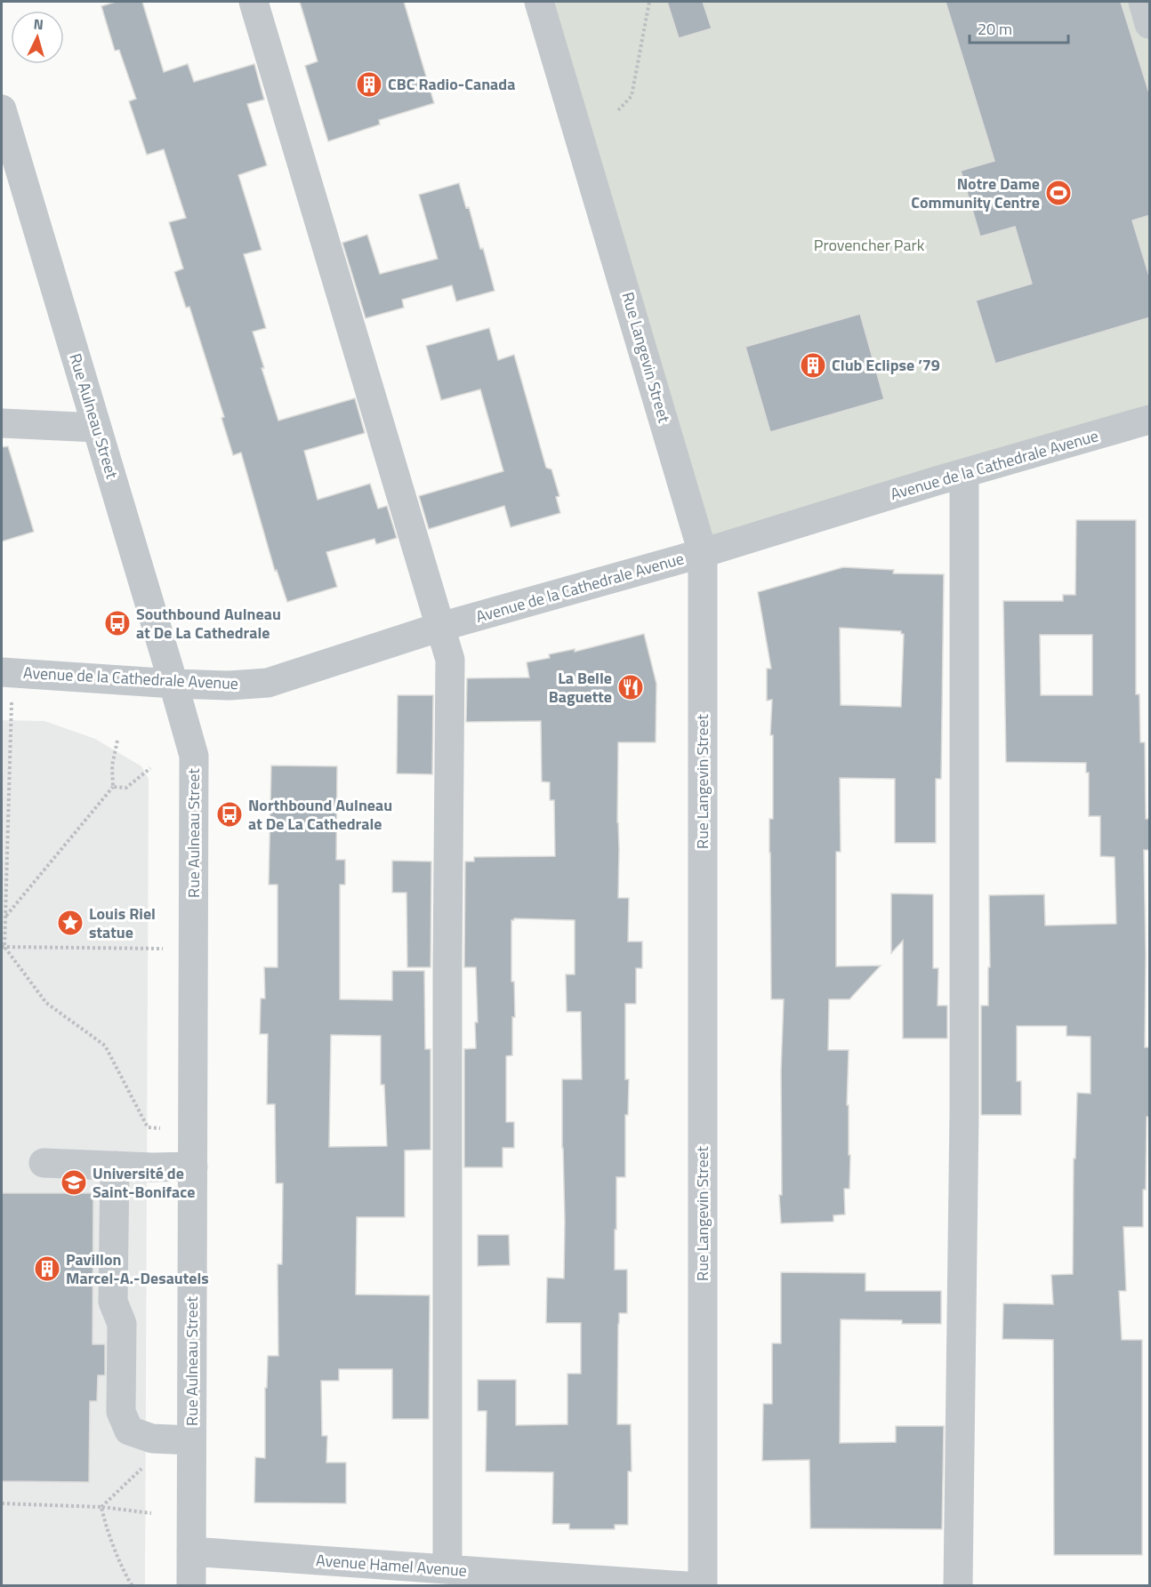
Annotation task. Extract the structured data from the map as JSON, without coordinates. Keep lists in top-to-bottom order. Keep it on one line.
{"streets":{"street":["Rue Langevin Street","Rue Aulneau Street","Avenue de la Cathedrale Avenue","Avenue Hamel Avenue"]},"crossings":[["Rue Langevin Street","Avenue de la Cathedrale Avenue"],["Rue Aulneau Street","Avenue de la Cathedrale Avenue"],["Rue Aulneau Street","Avenue Hamel Avenue"]],"parks":["Provencher Park"],"places":{"building":["CBC Radio-Canada","Club Eclipse ’79","Pavillon Marcel-A.-Desautels"],"sports":["Notre Dame Community Centre"],"bus stop":["Southbound Aulneau at De La Cathedrale","Northbound Aulneau at De La Cathedrale"],"restaurant":["La Belle Baguette"],"place":["Louis Riel statue"],"school or university":["Université de Saint-Boniface"]},"scale_bar":"20 m","north":"top"}
